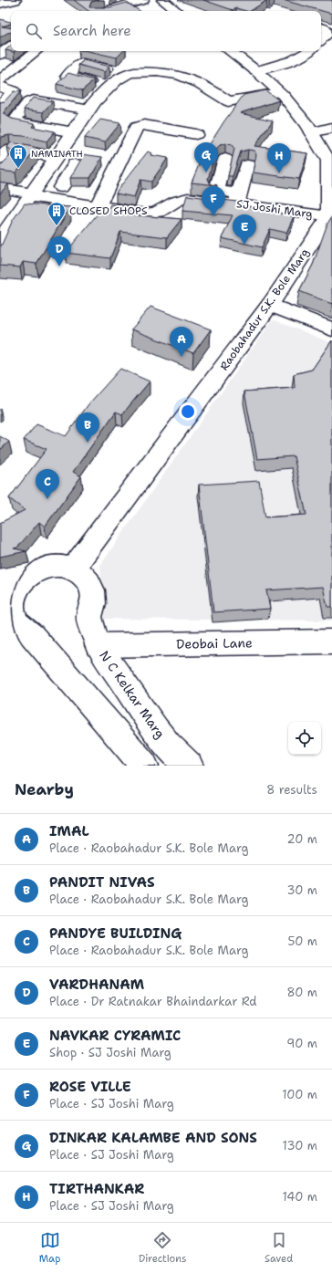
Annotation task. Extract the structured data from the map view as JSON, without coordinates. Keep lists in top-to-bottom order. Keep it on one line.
{"streets":{"street":["SJ Joshi Marg","Raobahadur S.K. Bole Marg","Deobai Lane","N C Kelkar Marg"]},"crossings":[["SJ Joshi Marg","Raobahadur S.K. Bole Marg"],["Raobahadur S.K. Bole Marg","N C Kelkar Marg"],["Deobai Lane","N C Kelkar Marg"]],"places":{"building":["NAMINATH","CLOSED SHOPS"]},"page":{"search":"Search here","pins":["G","H","F","E","D","A","B","C"],"heading":["Nearby","8 results"],"list":[{"mark":"A","name":"IMAL","note":"Place · Raobahadur S.K. Bole Marg","value":"20 m"},{"mark":"B","name":"PANDIT NIVAS","note":"Place · Raobahadur S.K. Bole Marg","value":"30 m"},{"mark":"C","name":"PANDYE BUILDING","note":"Place · Raobahadur S.K. Bole Marg","value":"50 m"},{"mark":"D","name":"VARDHANAM","note":"Place · Dr Ratnakar Bhaindarkar Rd","value":"80 m"},{"mark":"E","name":"NAVKAR CYRAMIC","note":"Shop · SJ Joshi Marg","value":"90 m"},{"mark":"F","name":"ROSE VILLE","note":"Place · SJ Joshi Marg","value":"100 m"},{"mark":"G","name":"DINKAR KALAMBE AND SONS","note":"Place · SJ Joshi Marg","value":"130 m"},{"mark":"H","name":"TIRTHANKAR","note":"Place · SJ Joshi Marg","value":"140 m"}],"nav":["Map","Directions","Saved"]}}
